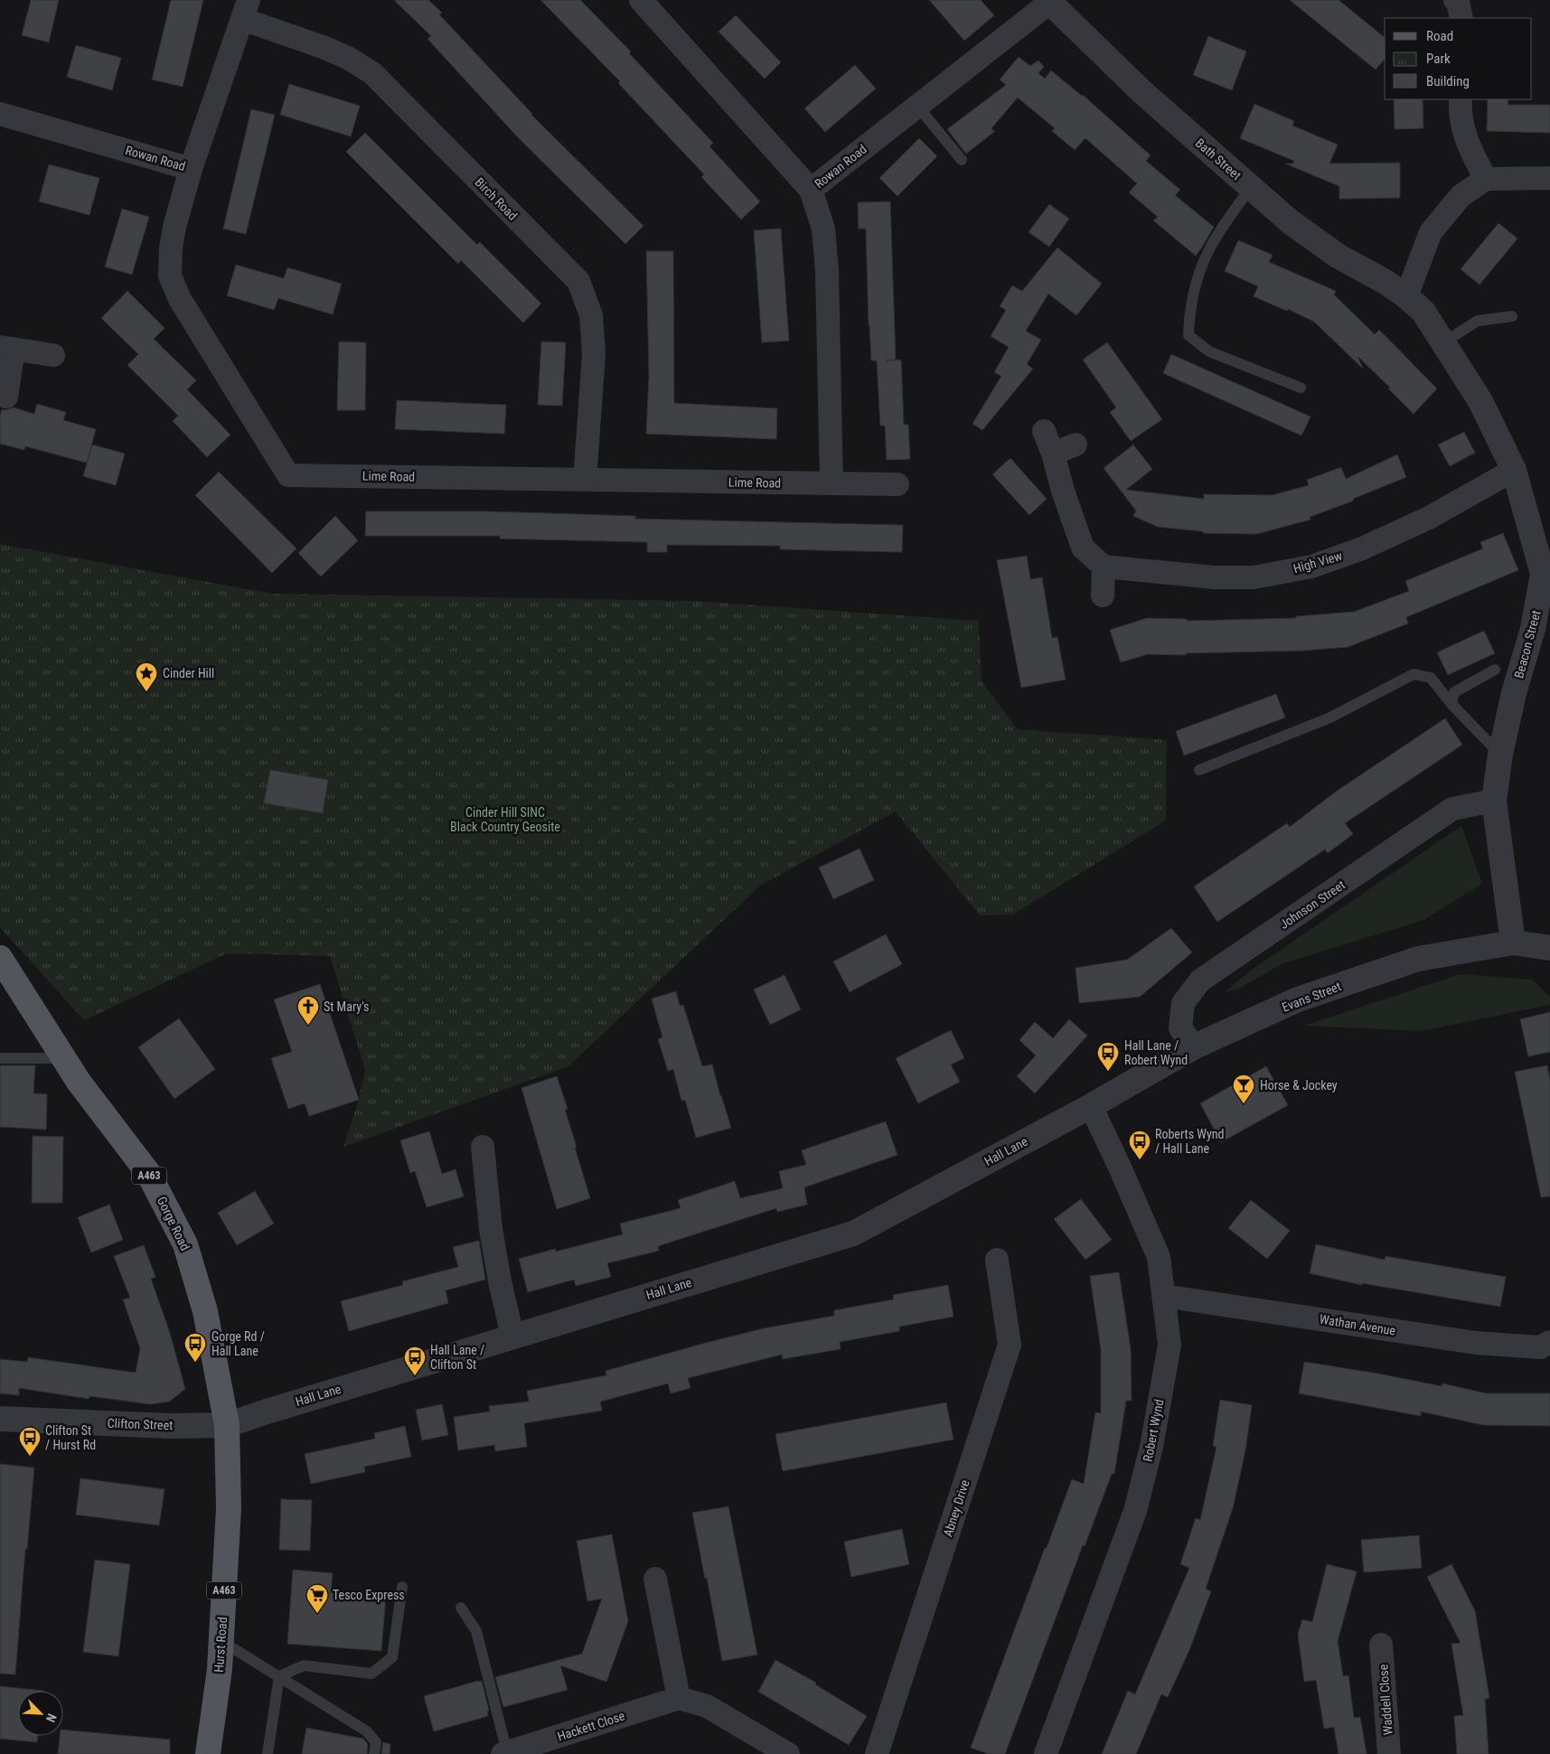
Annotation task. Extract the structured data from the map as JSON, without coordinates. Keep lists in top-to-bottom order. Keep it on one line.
{"streets":{"main road":["A463","Gorge Road","Hurst Road"],"street":["Rowan Road","Bath Street","Birch Road","Lime Road","High View","Beacon Street","Johnson Street","Evans Street","Hall Lane","Wathan Avenue","Clifton Street","Robert Wynd","Abney Drive","Waddell Close","Hackett Close"]},"crossings":[["Rowan Road","Bath Street"],["Rowan Road","Birch Road"],["Rowan Road","Lime Road"],["Bath Street","Beacon Street"],["Birch Road","Lime Road"],["High View","Beacon Street"],["Beacon Street","Johnson Street"],["Beacon Street","Evans Street"],["Johnson Street","Evans Street"],["Evans Street","Hall Lane"],["Evans Street","Robert Wynd"],["Hall Lane","Gorge Road"],["Hall Lane","Clifton Street"],["Hall Lane","Robert Wynd"],["Hall Lane","Hurst Road"],["Gorge Road","Clifton Street"],["Gorge Road","Hurst Road"],["Wathan Avenue","Robert Wynd"],["Clifton Street","Hurst Road"]],"parks":["Cinder Hill SINC Black Country Geosite"],"places":{"place":["Cinder Hill"],"church":["St Mary's"],"bus stop":["Hall Lane / Robert Wynd","Roberts Wynd / Hall Lane","Gorge Rd / Hall Lane","Hall Lane / Clifton St","Clifton St / Hurst Rd"],"bar":["Horse & Jockey"],"supermarket":["Tesco Express"]},"legend":["Road","Park","Building"],"north":"bottom right"}
